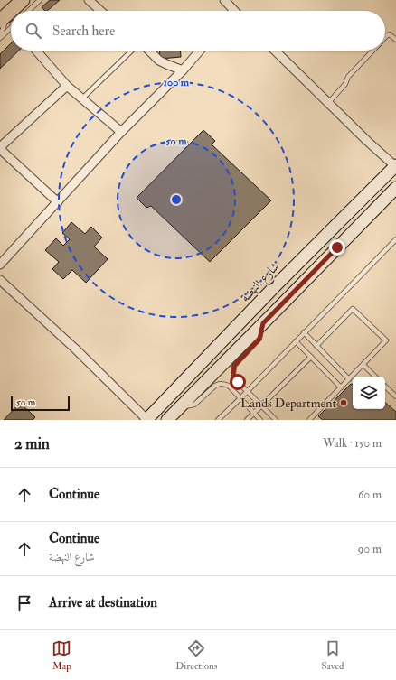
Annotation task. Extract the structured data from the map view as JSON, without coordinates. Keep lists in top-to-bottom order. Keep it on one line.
{"streets":{"main road":["شارع النهضة"]},"places":["Lands Department"],"scale_bar":"50 m","page":{"search":"Search here","scale":"50 m","heading":["2 min","Walk · 150 m"],"list":[["Continue","60 m"],["Continue","شارع النهضة","90 m"],"Arrive at destination"],"nav":["Map","Directions","Saved"]},"rings":["100 m","50 m"]}
